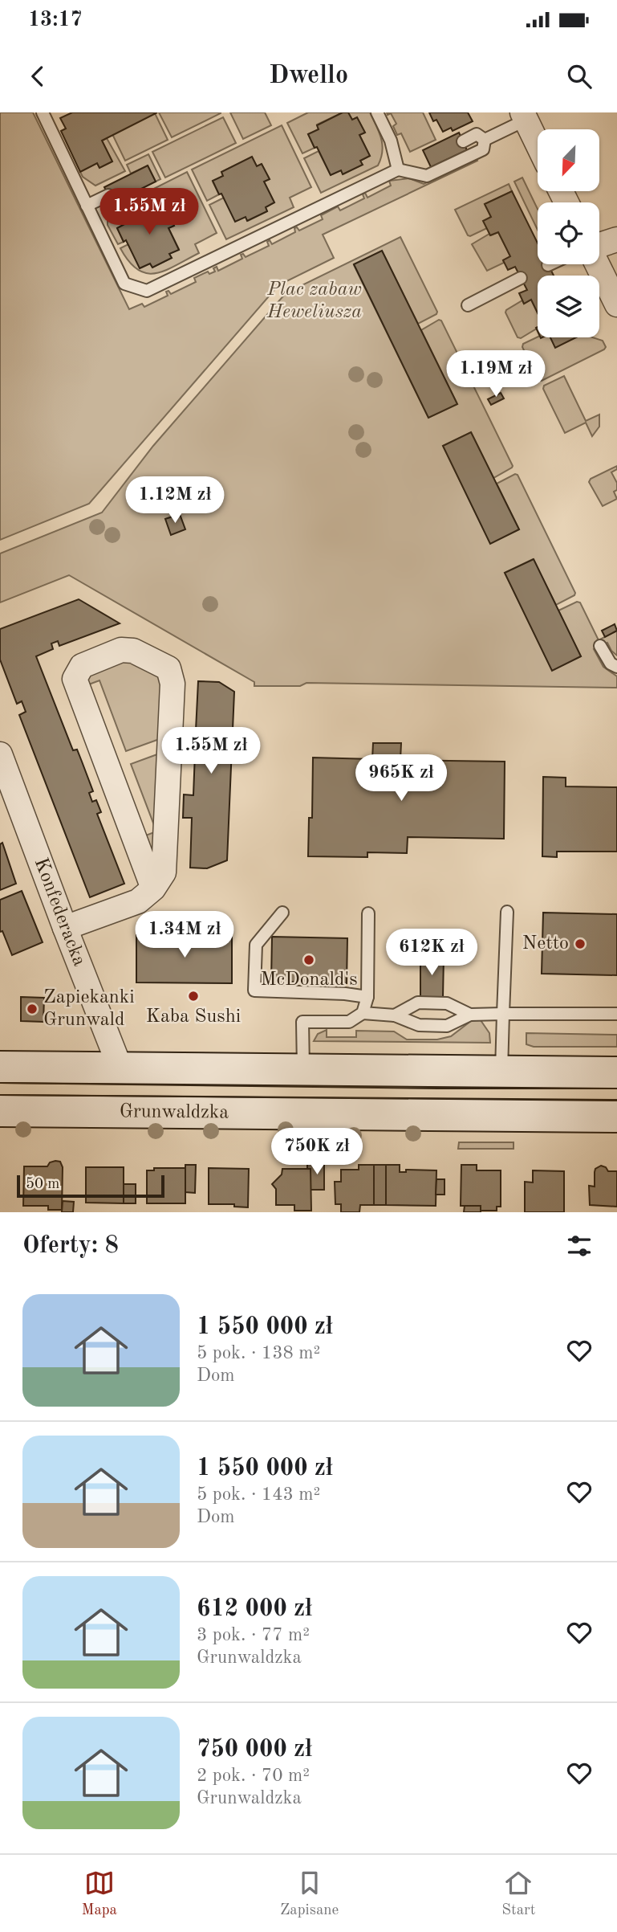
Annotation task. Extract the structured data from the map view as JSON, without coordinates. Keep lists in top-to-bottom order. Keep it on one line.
{"streets":{"street":["Konfederacka","Grunwaldzka"]},"parks":["Plac zabaw Heweliusza"],"places":["Netto","McDonald's","Kaba Sushi","Zapiekanki Grunwald"],"scale_bar":"50 m","north":"bottom left","page":{"status":"13:17","header":"Dwello","price":["1.55M zł","1.19M zł","1.12M zł","1.55M zł","965K zł","1.34M zł","612K zł","750K zł"],"scale":"50 m","heading":"Oferty: 8","list":[{"name":"1 550 000 zł","note":"5 pok. · 138 m² · Dom"},{"name":"1 550 000 zł","note":"5 pok. · 143 m² · Dom"},{"name":"612 000 zł","note":"3 pok. · 77 m² · Grunwaldzka"},{"name":"750 000 zł","note":"2 pok. · 70 m² · Grunwaldzka"}],"tabs":["Mapa","Zapisane","Start"]}}
